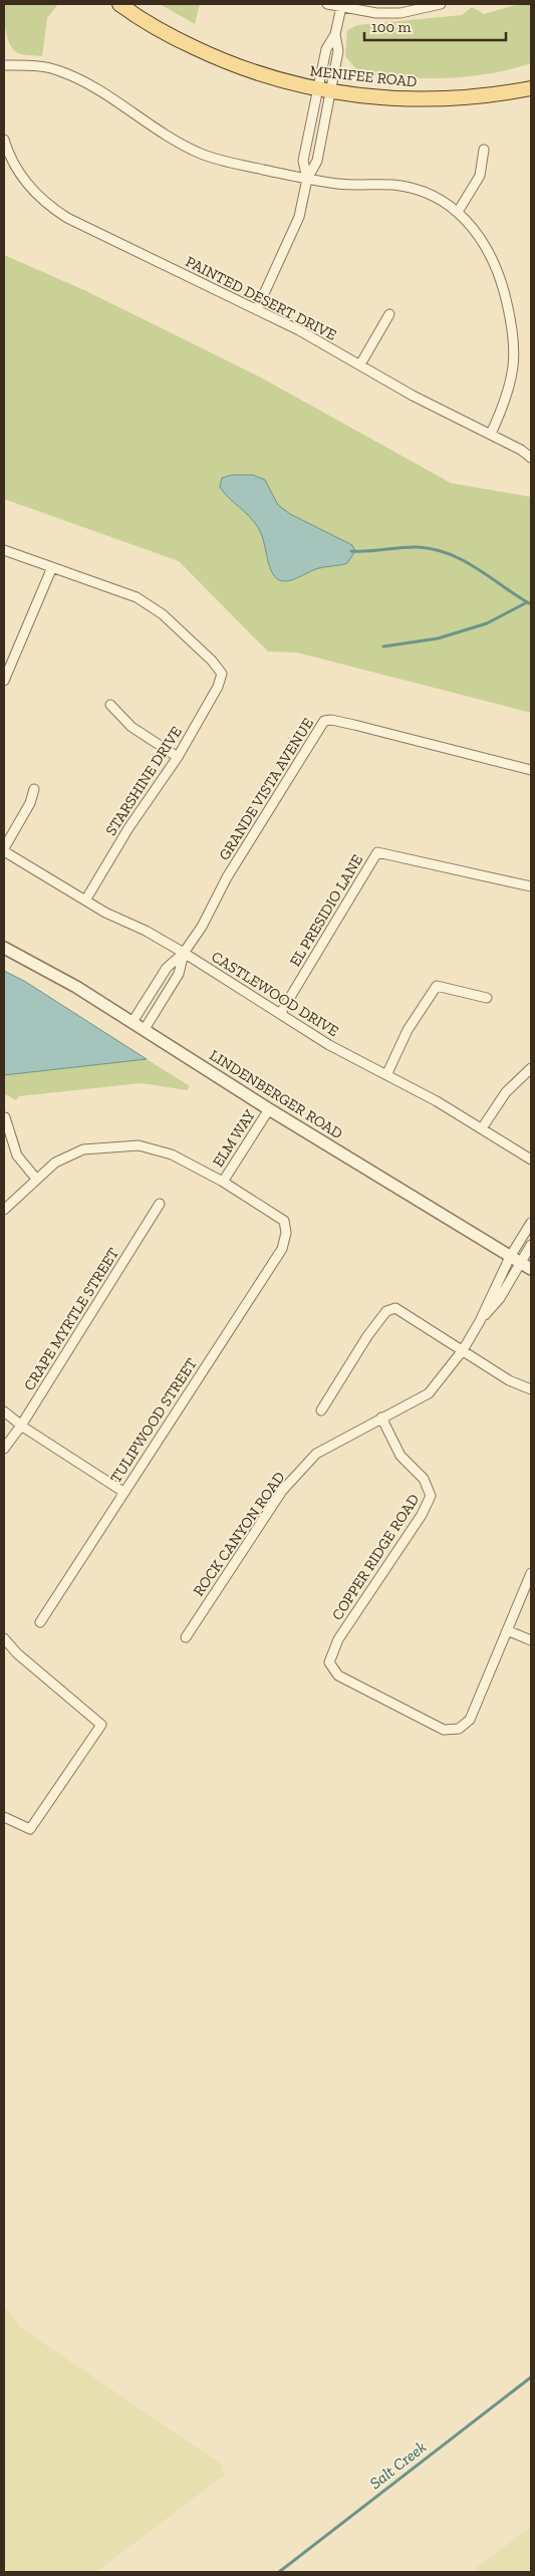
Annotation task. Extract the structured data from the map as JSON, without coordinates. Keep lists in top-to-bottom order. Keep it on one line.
{"streets":{"main road":["MENIFEE ROAD"],"street":["PAINTED DESERT DRIVE","STARSHINE DRIVE","GRANDE VISTA AVENUE","EL PRESIDIO LANE","CASTLEWOOD DRIVE","LINDENBERGER ROAD","ELM WAY","CRAPE MYRTLE STREET","TULIPWOOD STREET","ROCK CANYON ROAD","COPPER RIDGE ROAD"]},"crossings":[["STARSHINE DRIVE","CASTLEWOOD DRIVE"],["GRANDE VISTA AVENUE","CASTLEWOOD DRIVE"],["GRANDE VISTA AVENUE","LINDENBERGER ROAD"],["EL PRESIDIO LANE","CASTLEWOOD DRIVE"],["LINDENBERGER ROAD","ELM WAY"],["LINDENBERGER ROAD","ROCK CANYON ROAD"],["ELM WAY","TULIPWOOD STREET"],["ROCK CANYON ROAD","COPPER RIDGE ROAD"]],"water":["Salt Creek"],"scale_bar":"100 m"}
